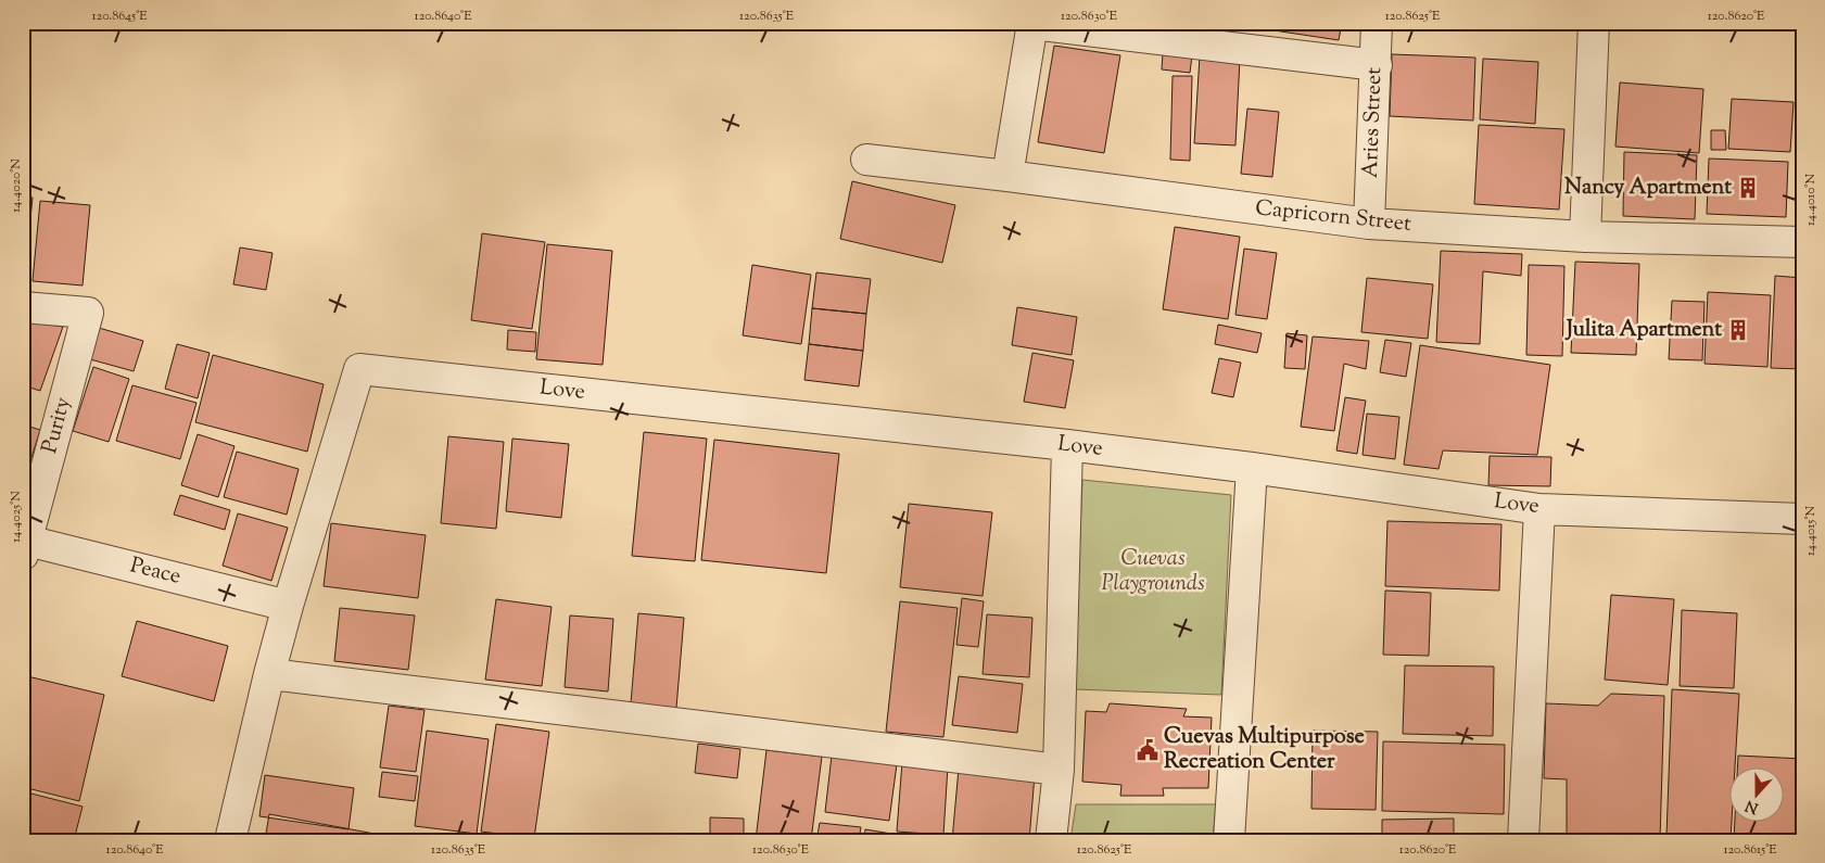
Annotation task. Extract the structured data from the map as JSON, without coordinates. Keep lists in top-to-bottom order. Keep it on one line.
{"streets":{"street":["Aries Street","Capricorn Street","Love","Purity","Peace"]},"crossings":[["Aries Street","Capricorn Street"],["Love","Peace"],["Purity","Peace"]],"parks":["Cuevas Playgrounds"],"places":{"building":["Nancy Apartment","Julita Apartment"],"public building":["Cuevas Multipurpose Recreation Center"]},"north":"bottom","coordinates":["120.8645°E","120.8640°E","120.8635°E","120.8630°E","120.8625°E","120.8620°E","14.4020°N","14.4010°N","14.4025°N","14.4015°N","120.8615°E"]}
